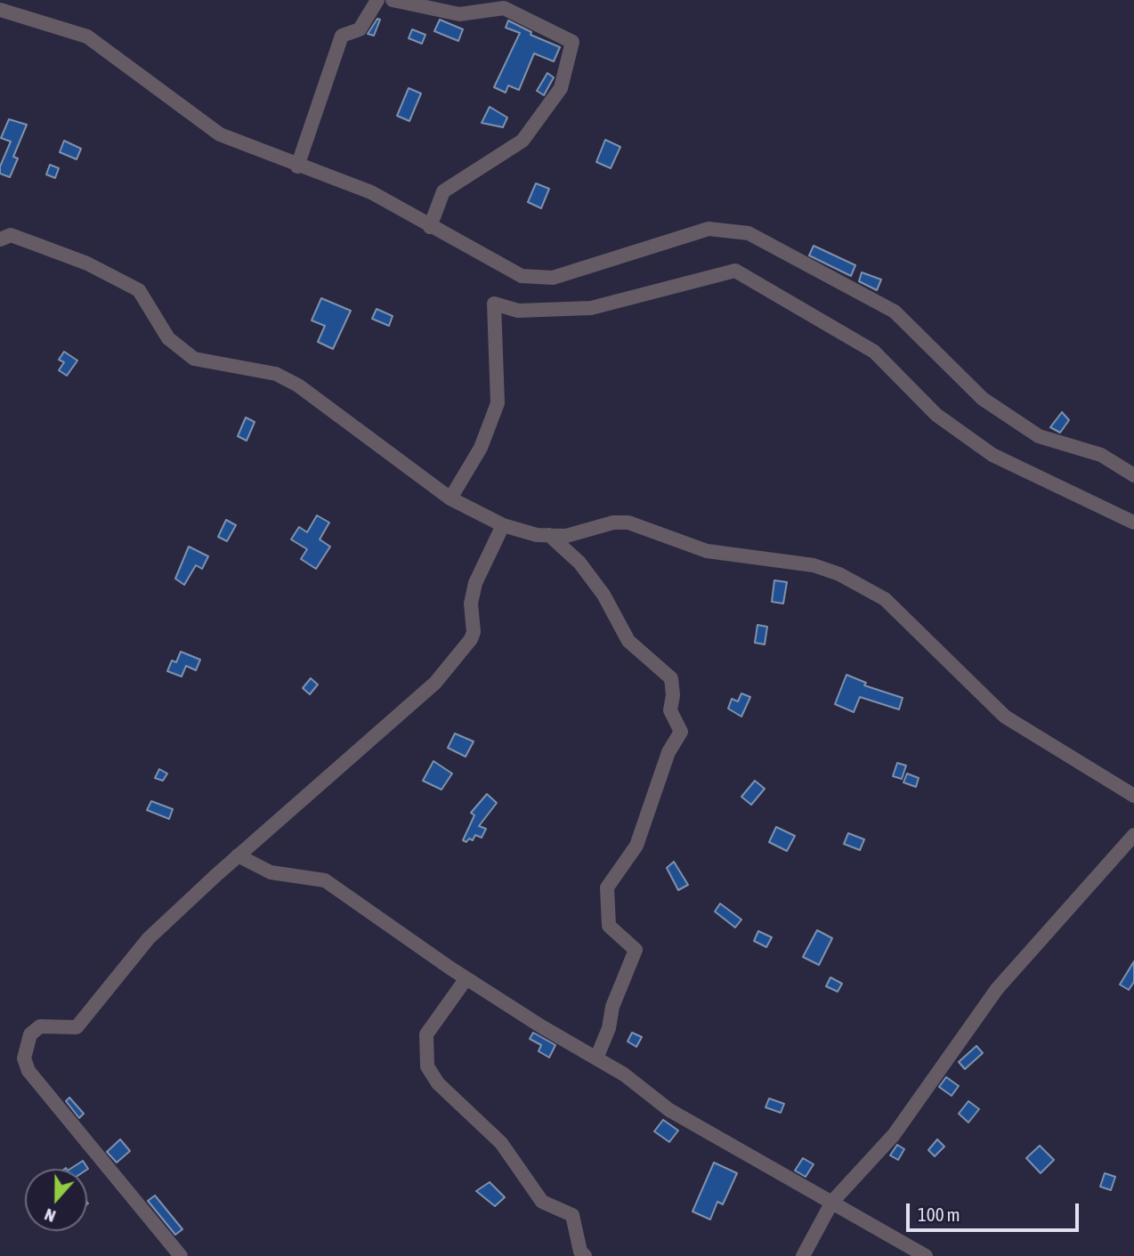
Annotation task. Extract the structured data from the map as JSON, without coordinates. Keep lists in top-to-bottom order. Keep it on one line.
{"scale_bar":"100 m","north":"bottom"}
